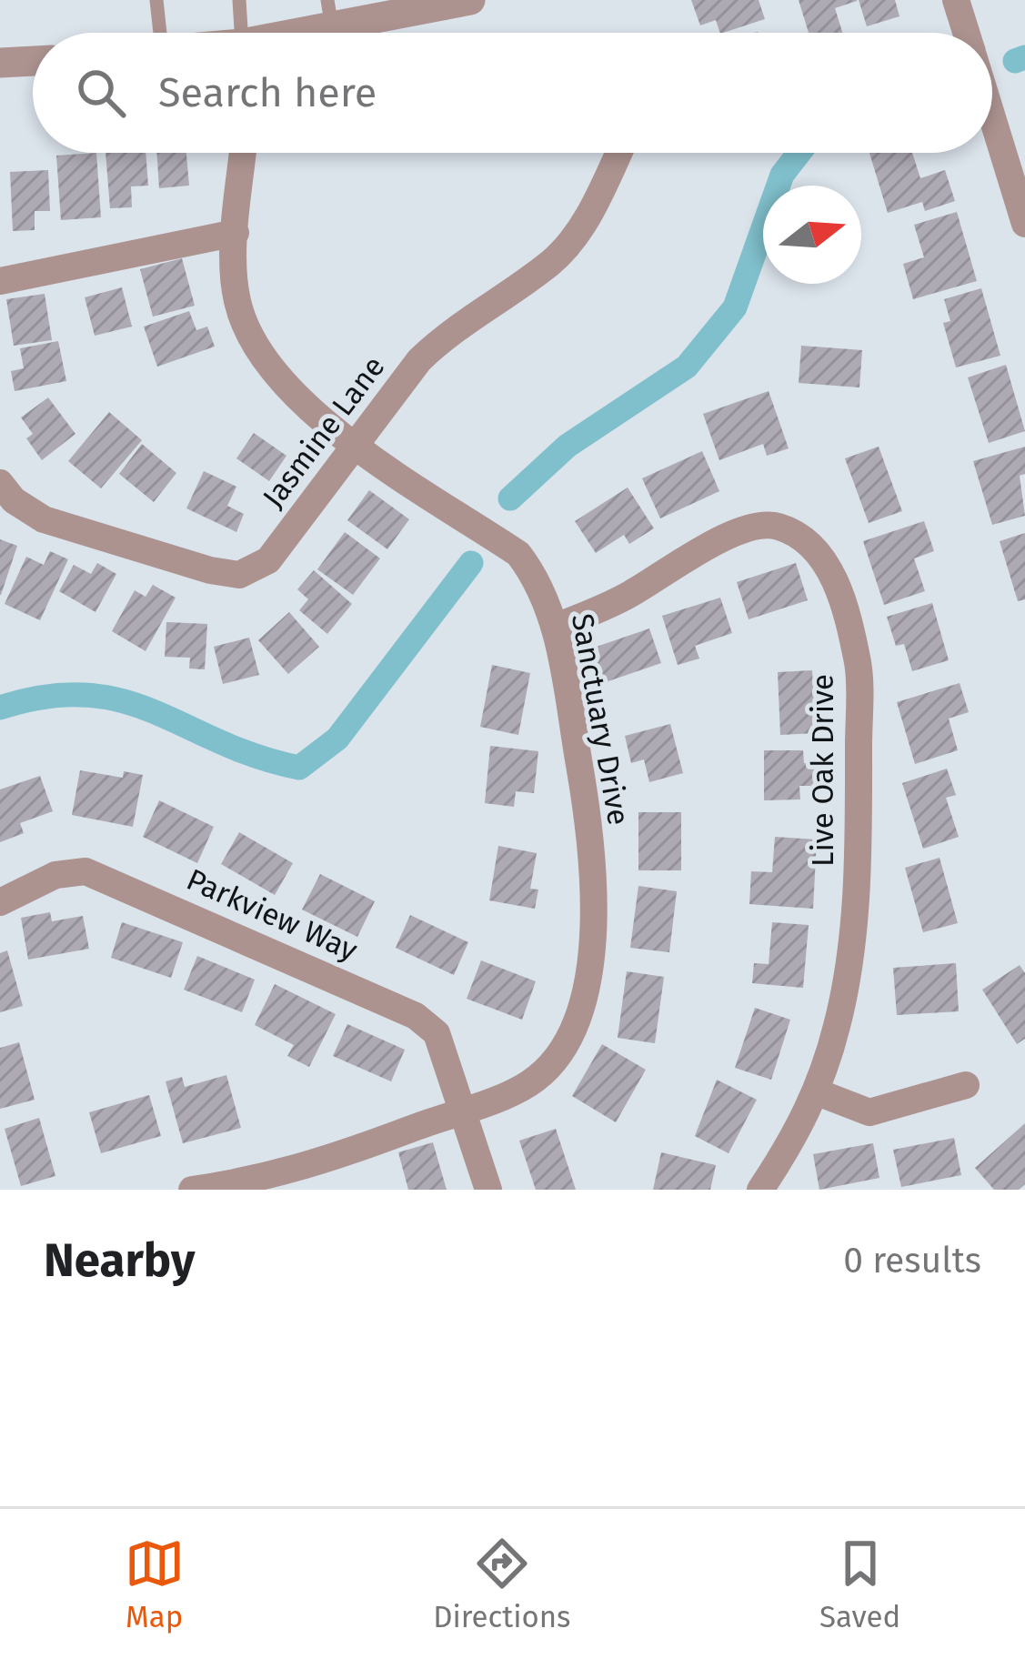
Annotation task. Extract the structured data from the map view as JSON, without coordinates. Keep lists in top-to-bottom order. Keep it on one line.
{"streets":{"street":["Jasmine Lane","Sanctuary Drive","Live Oak Drive","Parkview Way"]},"crossings":[["Jasmine Lane","Sanctuary Drive"],["Sanctuary Drive","Live Oak Drive"],["Sanctuary Drive","Parkview Way"]],"north":"right","page":{"search":"Search here","heading":["Nearby","0 results"],"nav":["Map","Directions","Saved"]}}
